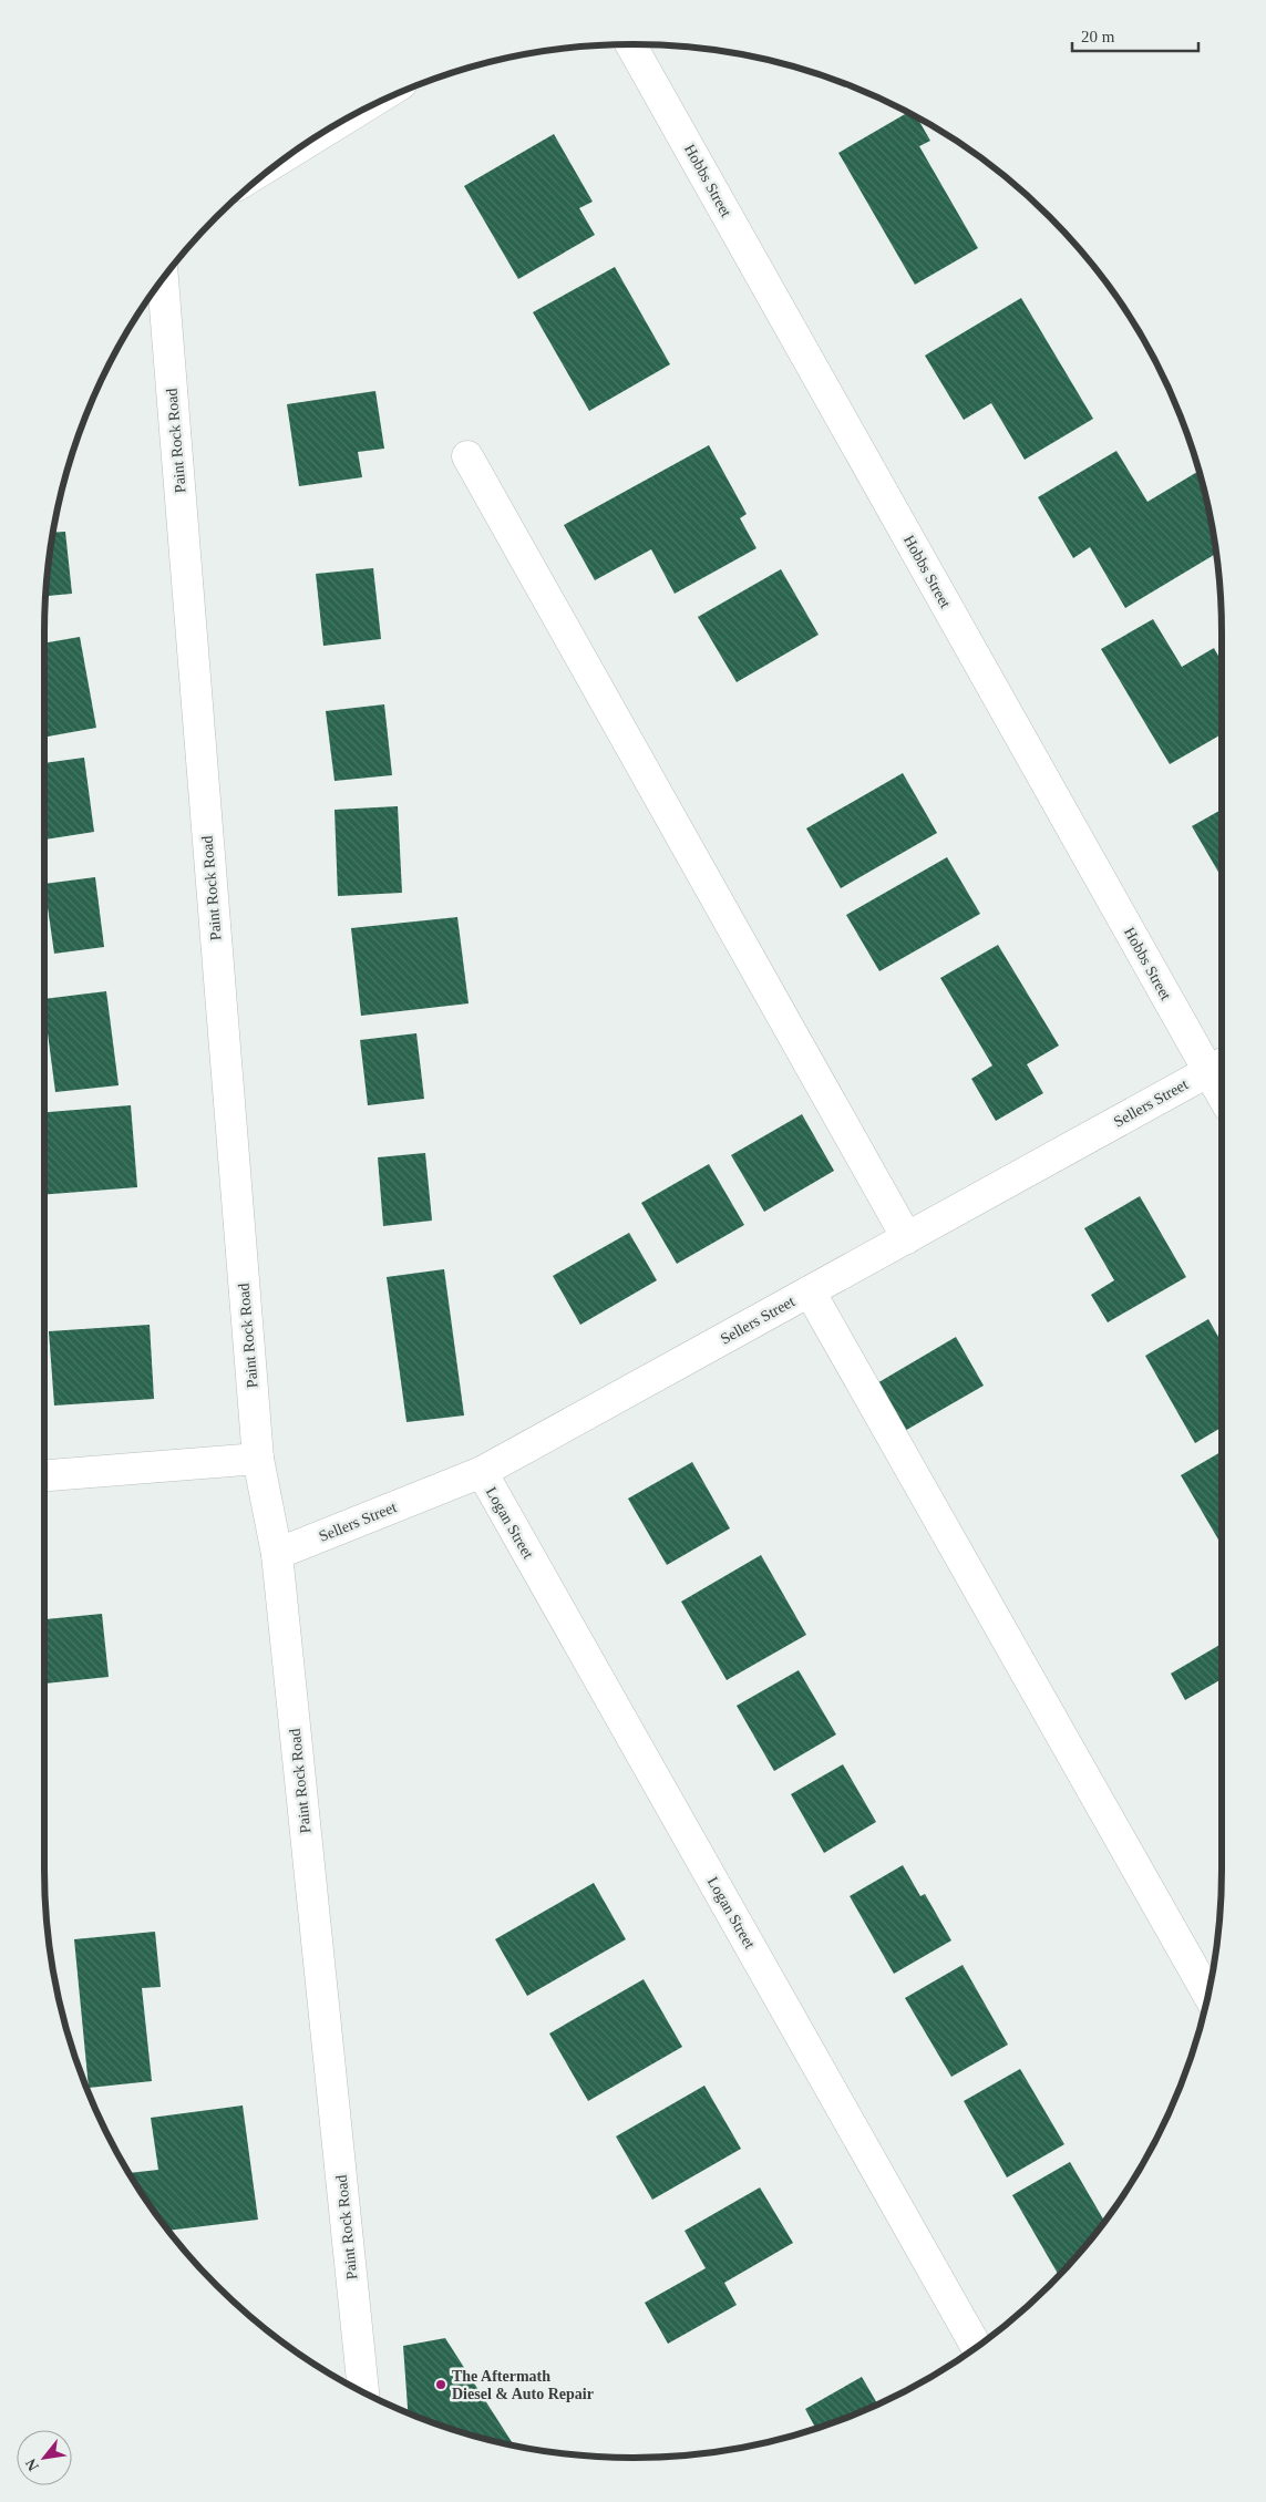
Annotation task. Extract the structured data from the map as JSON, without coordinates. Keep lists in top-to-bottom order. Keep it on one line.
{"streets":{"street":["Hobbs Street","Paint Rock Road","Sellers Street","Logan Street"]},"crossings":[["Hobbs Street","Sellers Street"],["Paint Rock Road","Sellers Street"],["Sellers Street","Logan Street"]],"places":["The Aftermath Diesel & Auto Repair"],"scale_bar":"20 m","north":"bottom left"}
